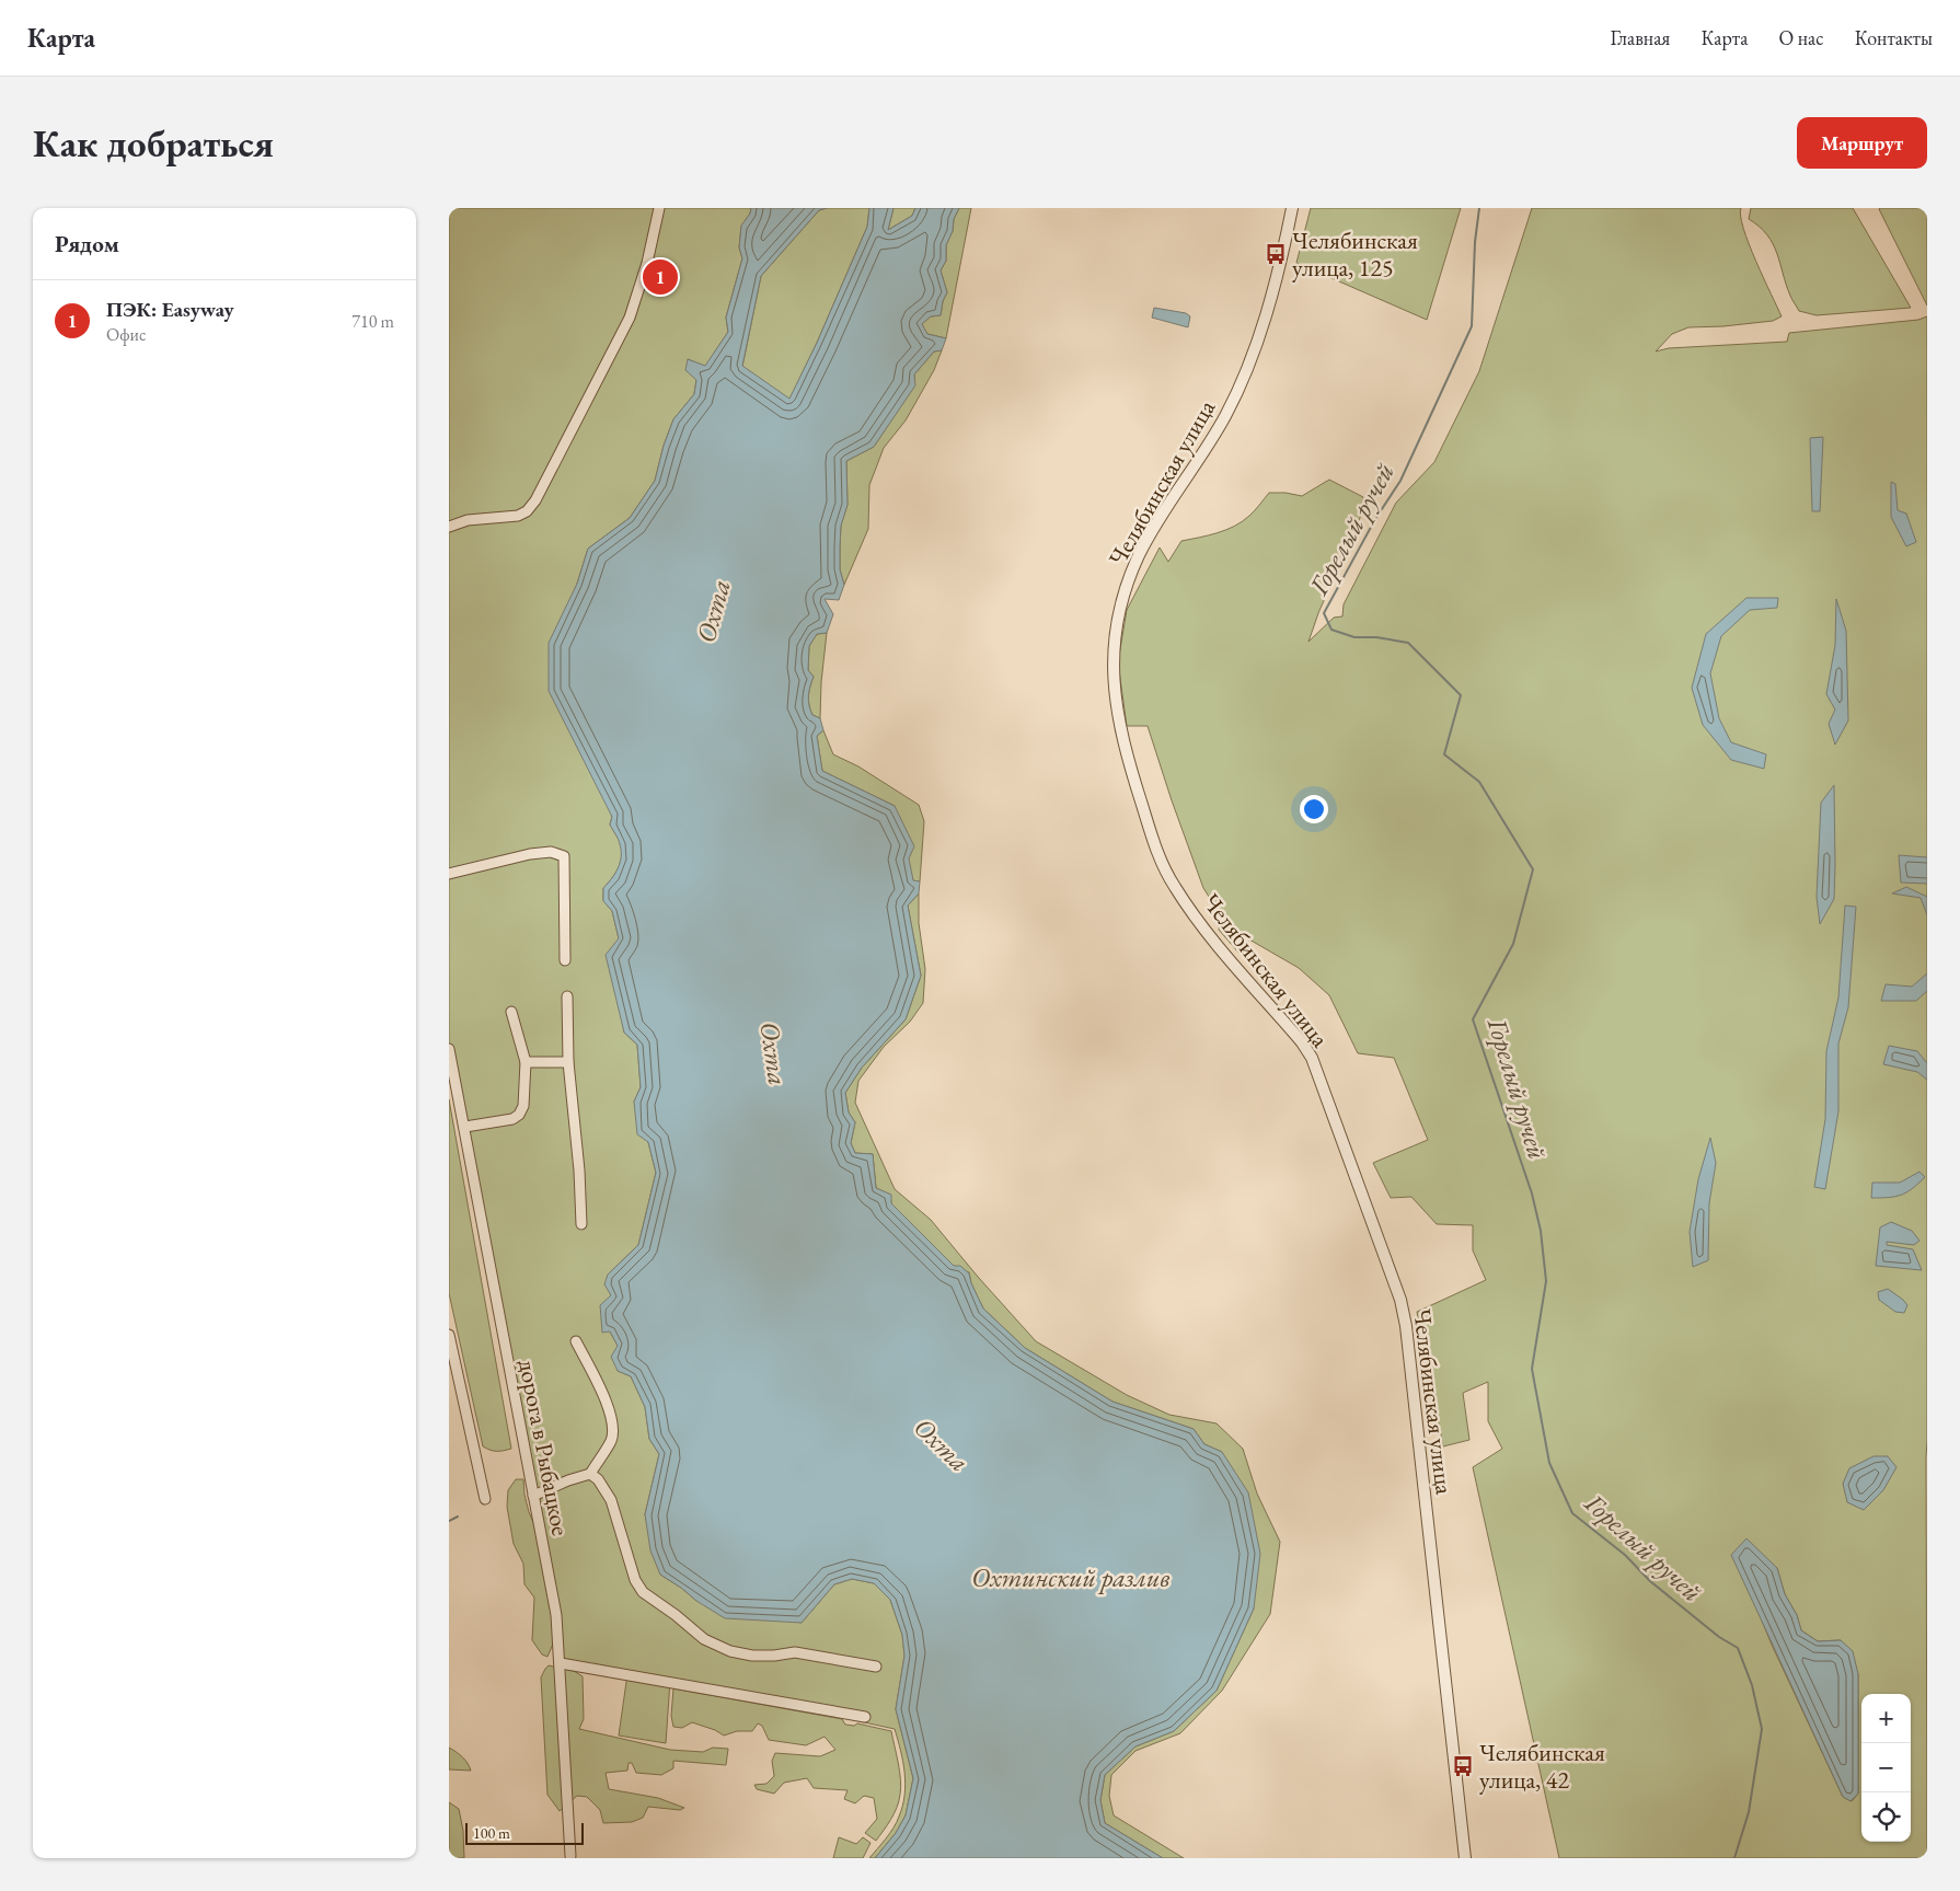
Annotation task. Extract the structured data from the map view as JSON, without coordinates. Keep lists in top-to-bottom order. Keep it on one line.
{"streets":{"street":["Челябинская улица","дорога в Рыбацкое"]},"water":["Горелый ручей","Охта","Охтинский разлив"],"places":{"bus stop":["Челябинская улица, 125","Челябинская улица, 42"]},"scale_bar":"100 m","page":{"header":"Карта","nav":["Главная","Карта","О нас","Контакты"],"buttons":"Маршрут","title":"Как добраться","heading":"Рядом","pins":"1","list":[{"mark":"1","name":"ПЭК: Easyway","note":"Офис","value":"710 m"}],"map_buttons":["+","−"],"scale":"100 m"}}
